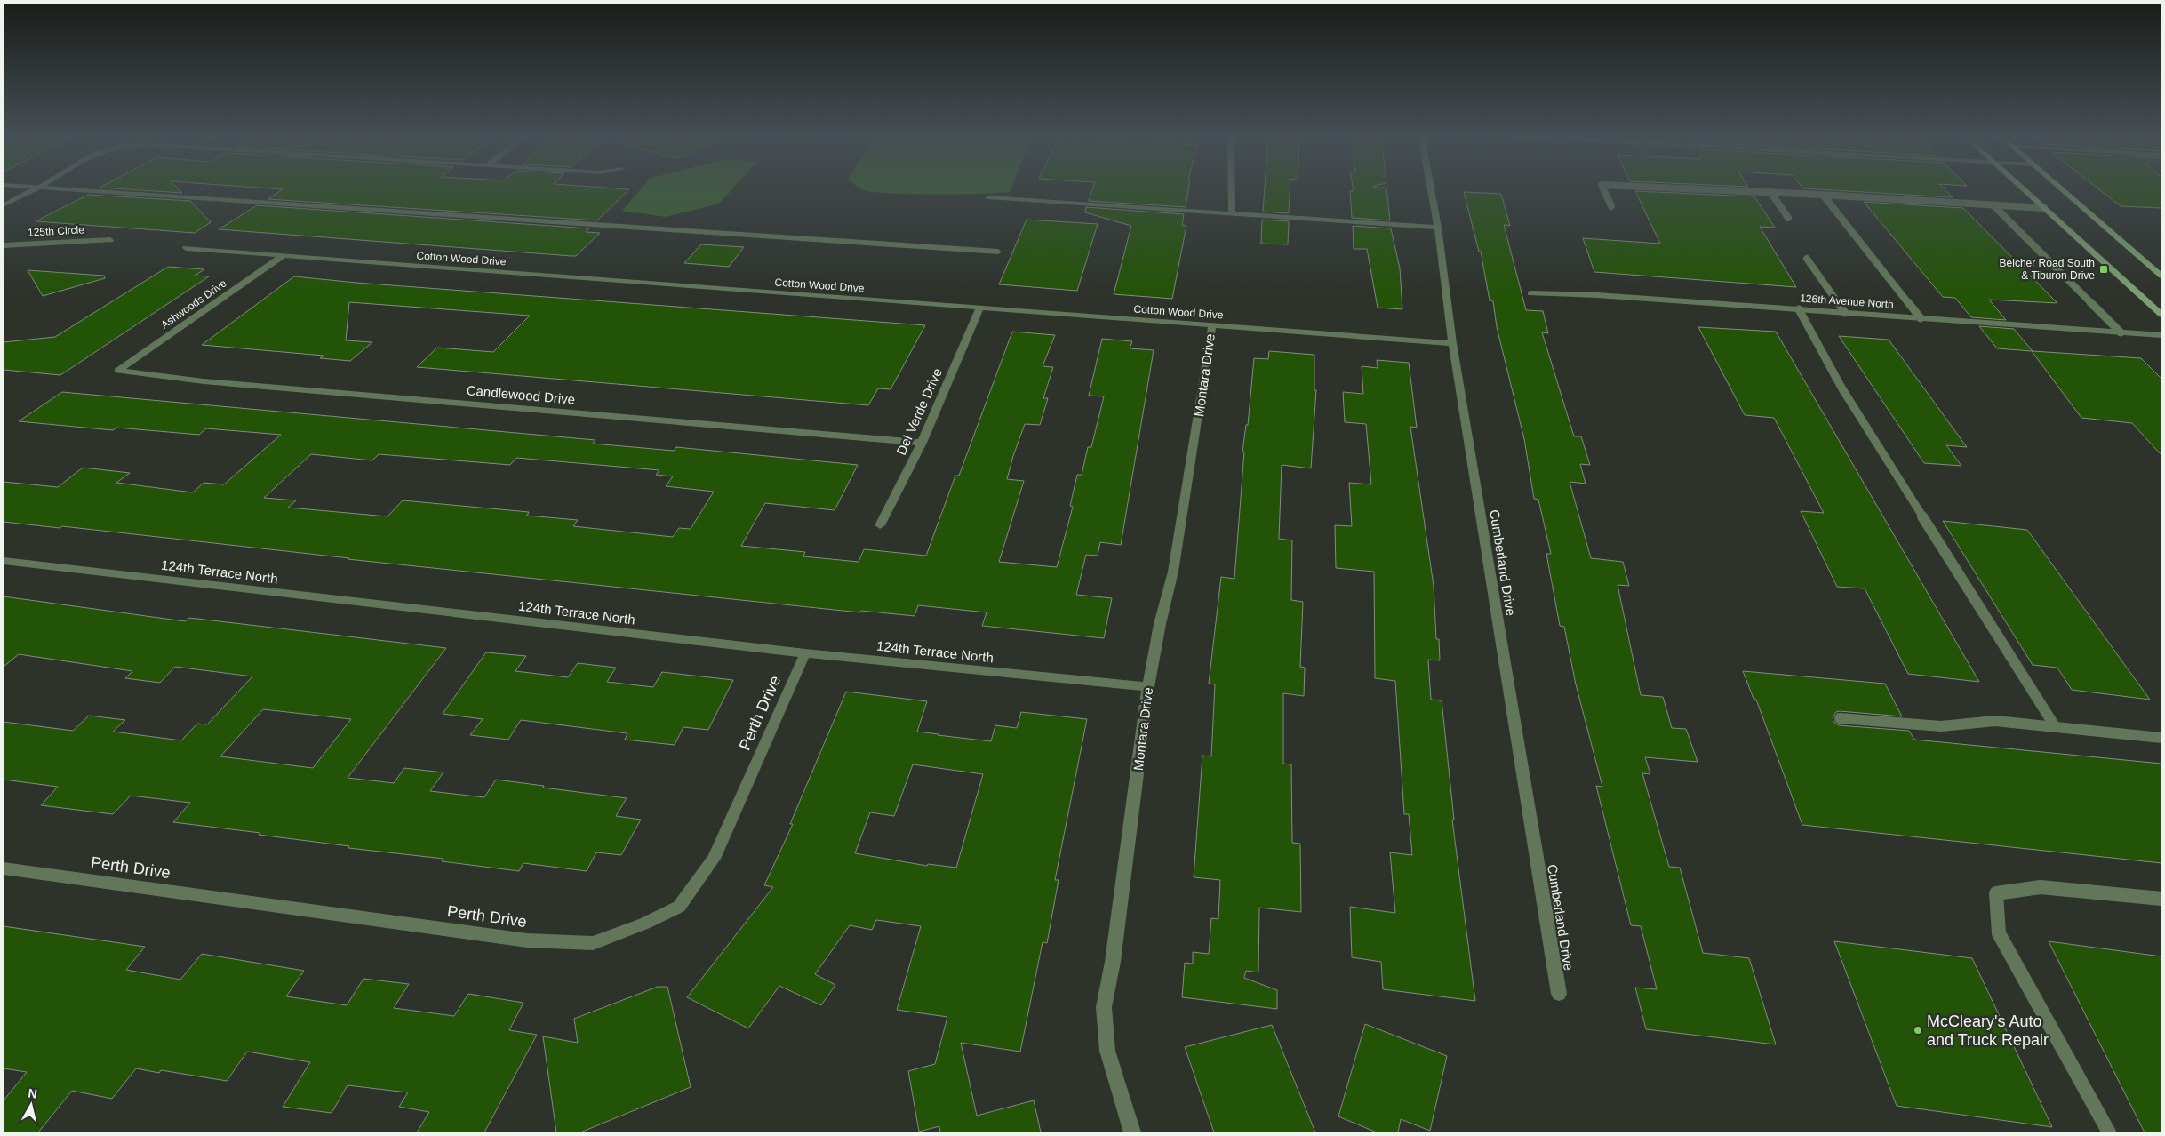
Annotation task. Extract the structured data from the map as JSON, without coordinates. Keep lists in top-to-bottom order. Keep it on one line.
{"streets":{"street":["125th Circle","Cotton Wood Drive","126th Avenue North","Ashwoods Drive","Montara Drive","Candlewood Drive","Del Verde Drive","Cumberland Drive","124th Terrace North","Perth Drive"]},"crossings":[["Cotton Wood Drive","Ashwoods Drive"],["Cotton Wood Drive","Montara Drive"],["Cotton Wood Drive","Del Verde Drive"],["Cotton Wood Drive","Cumberland Drive"],["Ashwoods Drive","Candlewood Drive"],["Montara Drive","124th Terrace North"],["Candlewood Drive","Del Verde Drive"],["124th Terrace North","Perth Drive"]],"places":{"transit":["Belcher Road South & Tiburon Drive"],"other":["McCleary's Auto and Truck Repair"]},"north":"top"}
